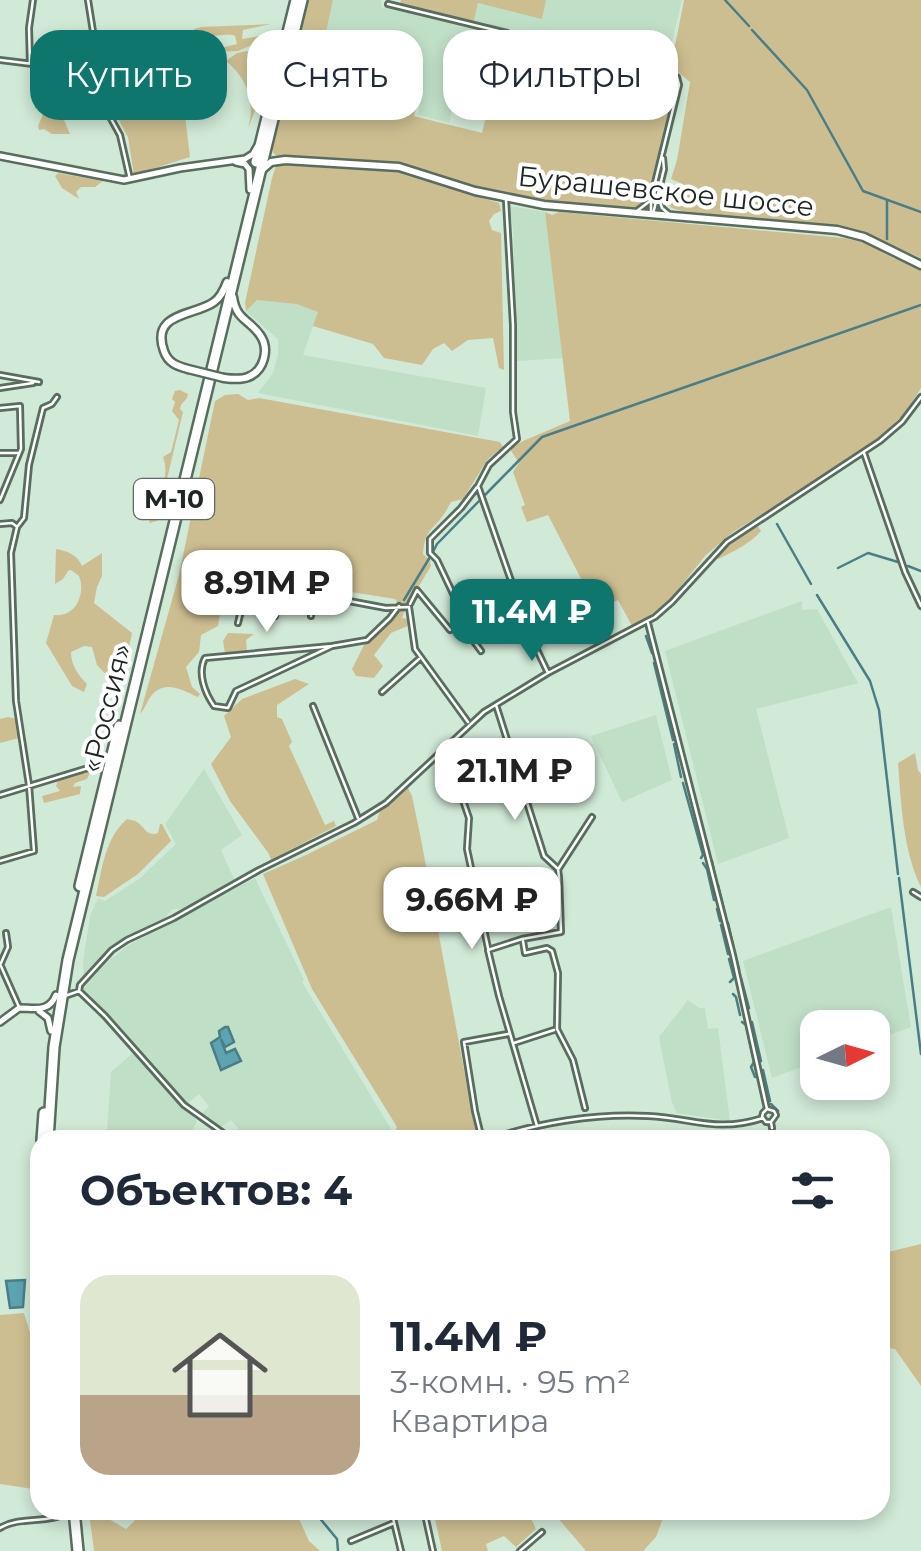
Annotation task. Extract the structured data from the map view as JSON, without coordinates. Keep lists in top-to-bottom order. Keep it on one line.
{"streets":{"highway":["М-10","«Россия»"],"main road":["Бурашевское шоссе"]},"north":"right","page":{"chip":["Купить","Снять","Фильтры"],"price":["8.91M ₽","11.4M ₽","21.1M ₽","9.66M ₽"],"heading":"Объектов: 4","list":[{"name":"11.4M ₽","note":"3-комн. · 95 m² · Квартира"}]}}
